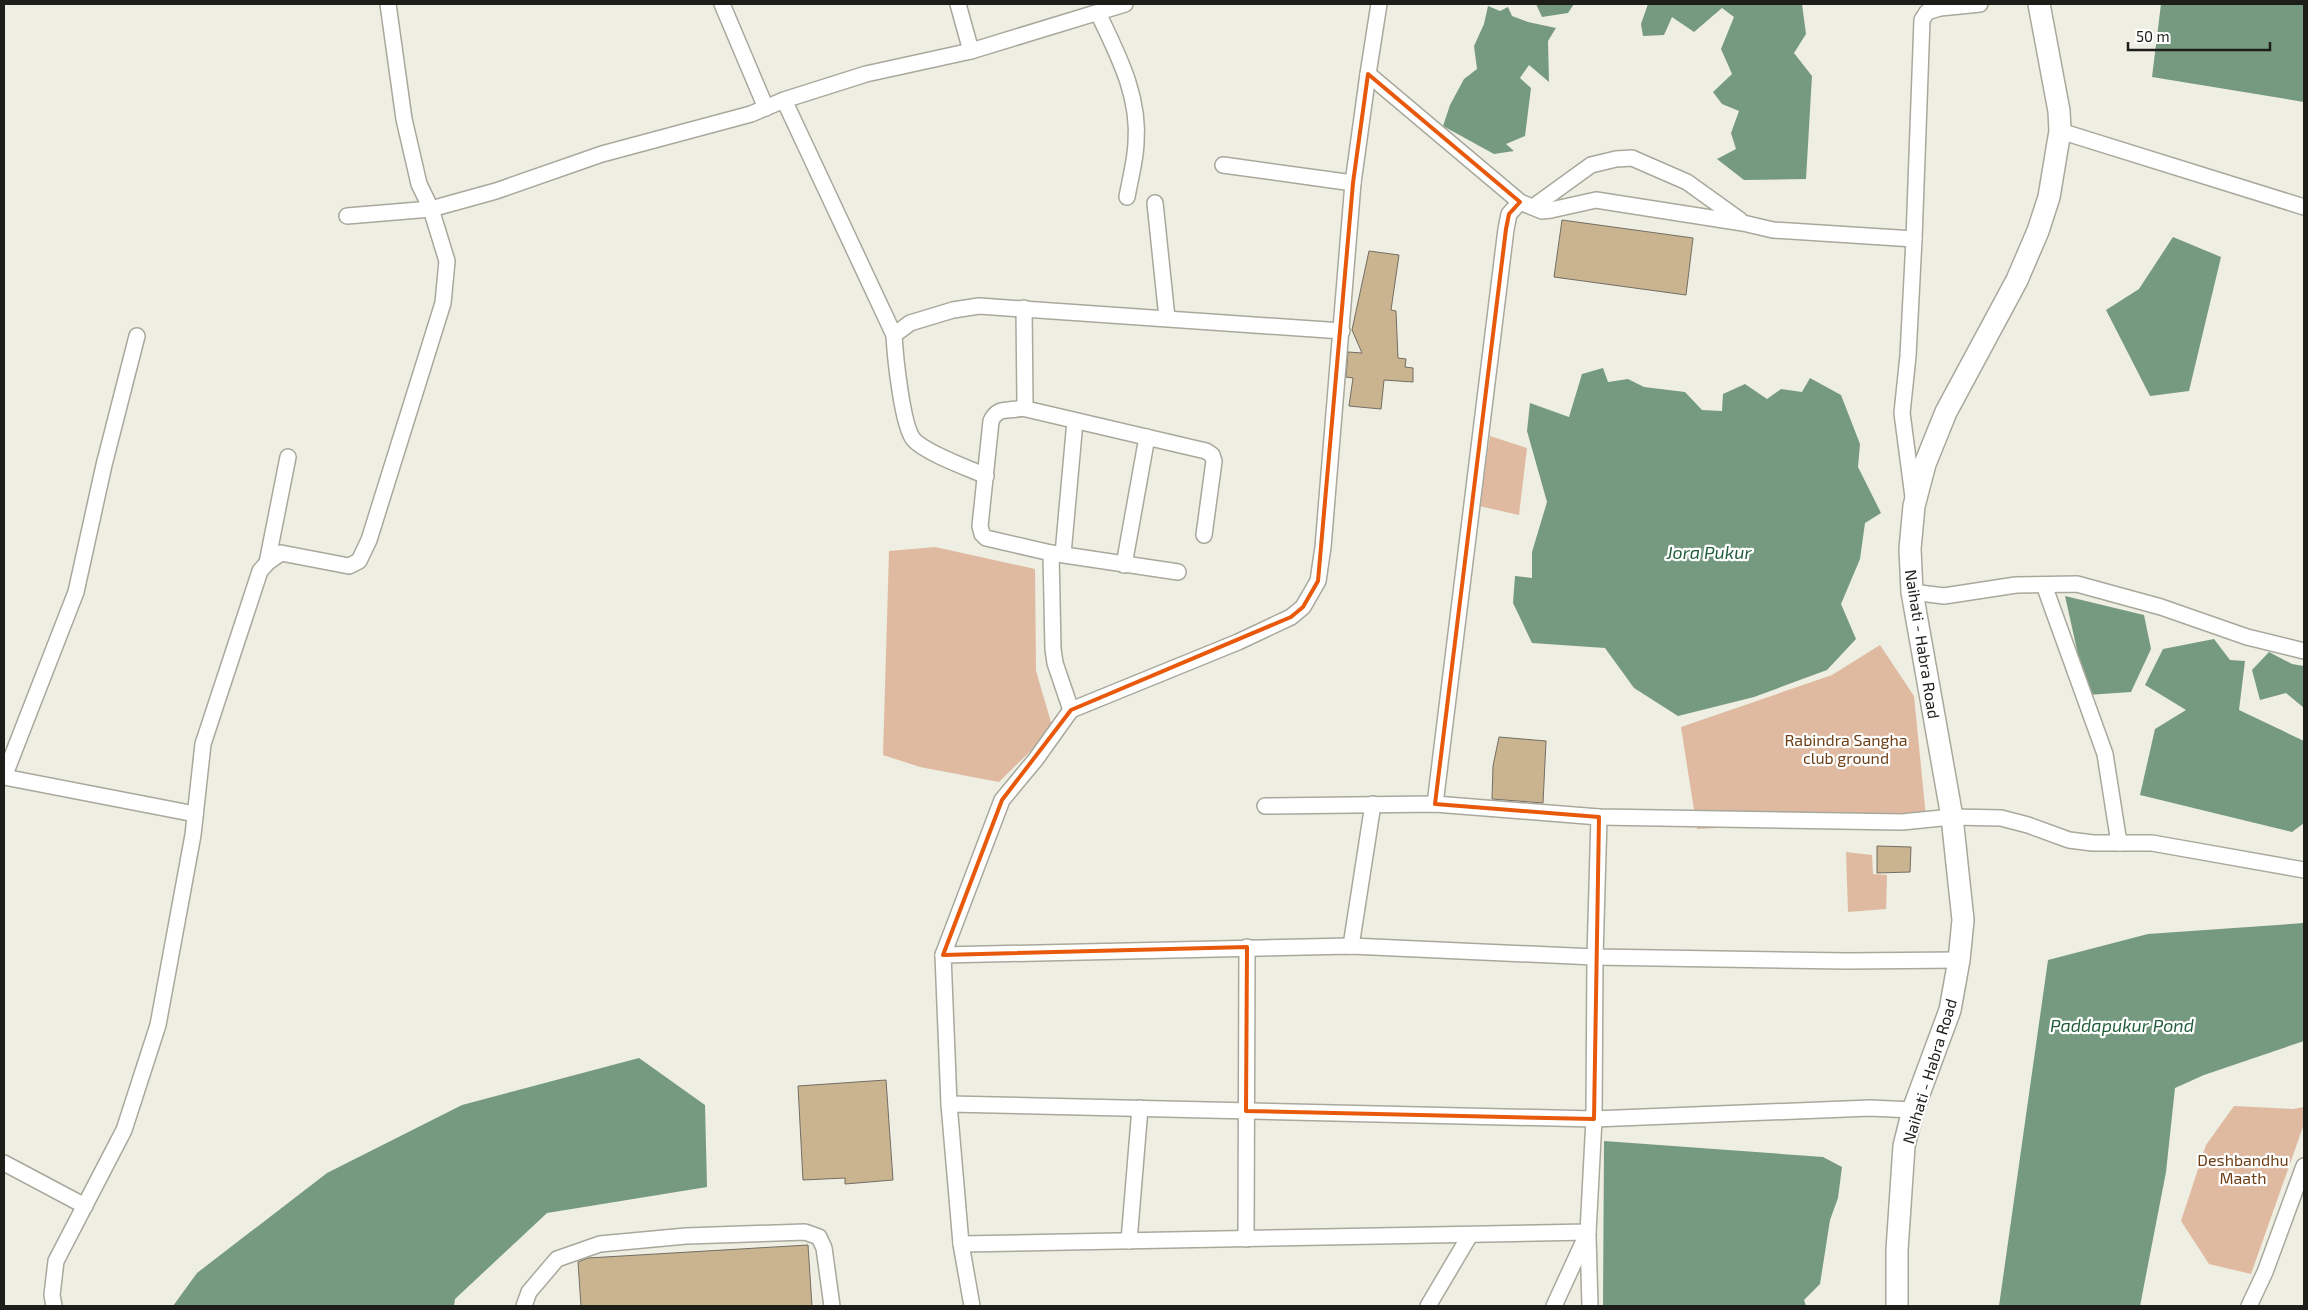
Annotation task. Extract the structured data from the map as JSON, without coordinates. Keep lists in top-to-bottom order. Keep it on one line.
{"streets":{"main road":["Naihati - Habra Road"]},"water":["Jora Pukur","Paddapukur Pond"],"parks":["Rabindra Sangha club ground","Deshbandhu Maath"],"scale_bar":"50 m"}
